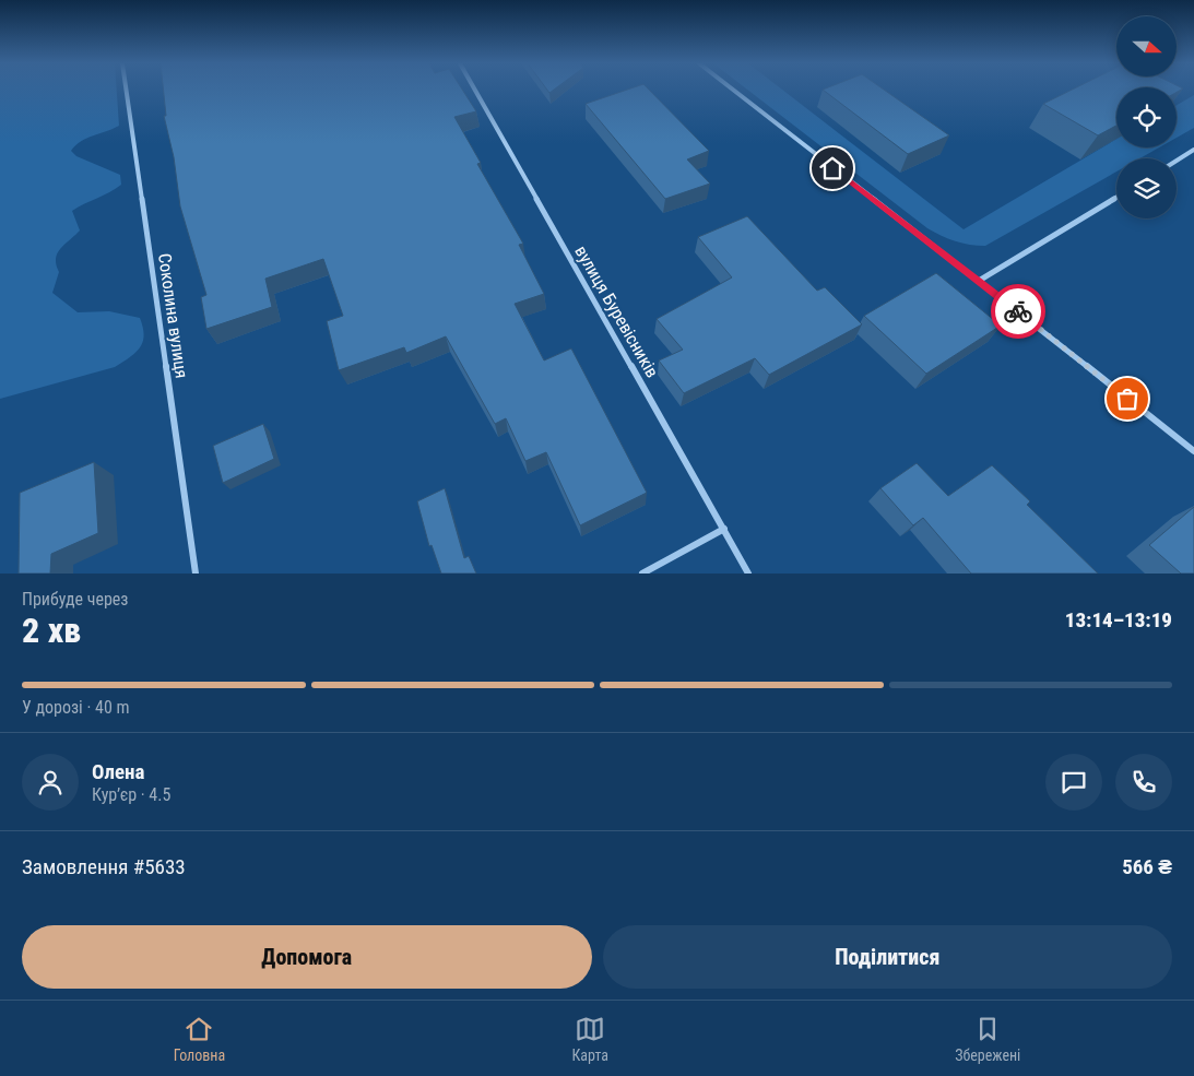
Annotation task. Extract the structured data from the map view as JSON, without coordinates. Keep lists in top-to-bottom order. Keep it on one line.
{"streets":{"street":["вулиця Буревісників","Соколина вулиця"]},"north":"right","page":{"heading":["2 хв","Прибуде через","13:14–13:19"],"panel":["Олена","Кур’єр · 4.5","Замовлення #5633","566 ₴"],"bar":"У дорозі · 40 m","buttons":["Допомога","Поділитися"],"tabs":["Головна","Карта","Збережені"]}}
